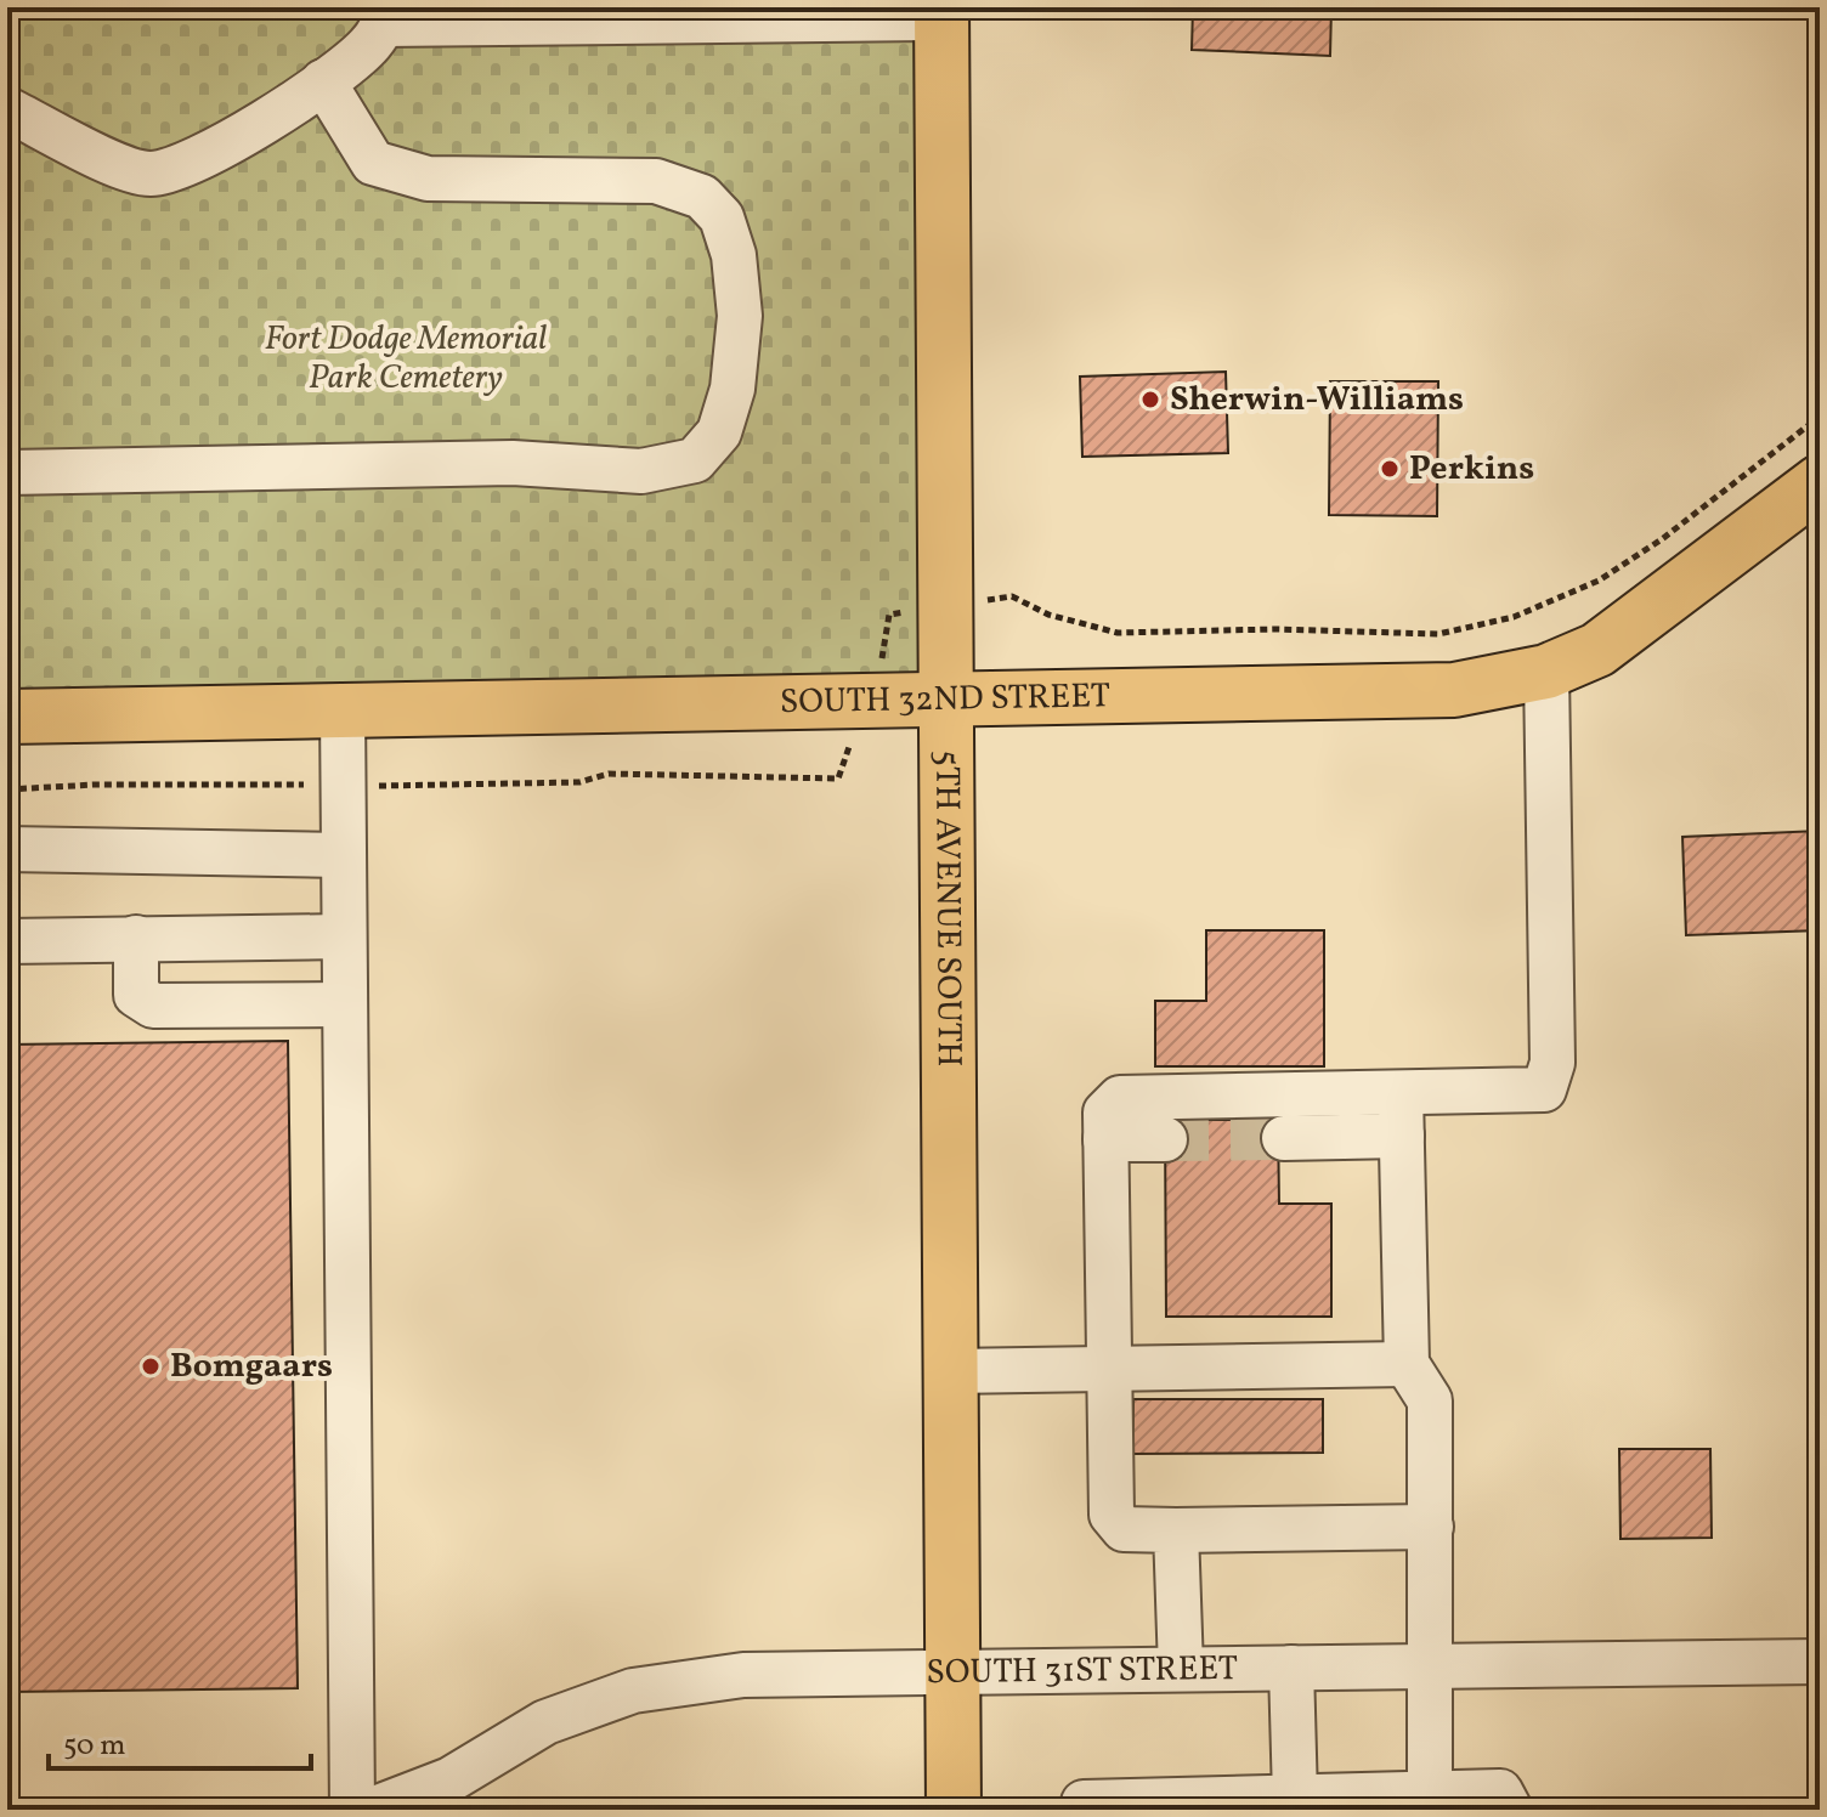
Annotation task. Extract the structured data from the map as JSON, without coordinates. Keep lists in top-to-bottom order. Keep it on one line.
{"streets":{"main road":["SOUTH 32ND STREET","5TH AVENUE SOUTH"],"street":["SOUTH 31ST STREET"]},"crossings":[["SOUTH 32ND STREET","5TH AVENUE SOUTH"],["5TH AVENUE SOUTH","SOUTH 31ST STREET"]],"parks":["Fort Dodge Memorial Park Cemetery"],"places":["Sherwin-Williams","Perkins","Bomgaars"],"scale_bar":"50 m"}
